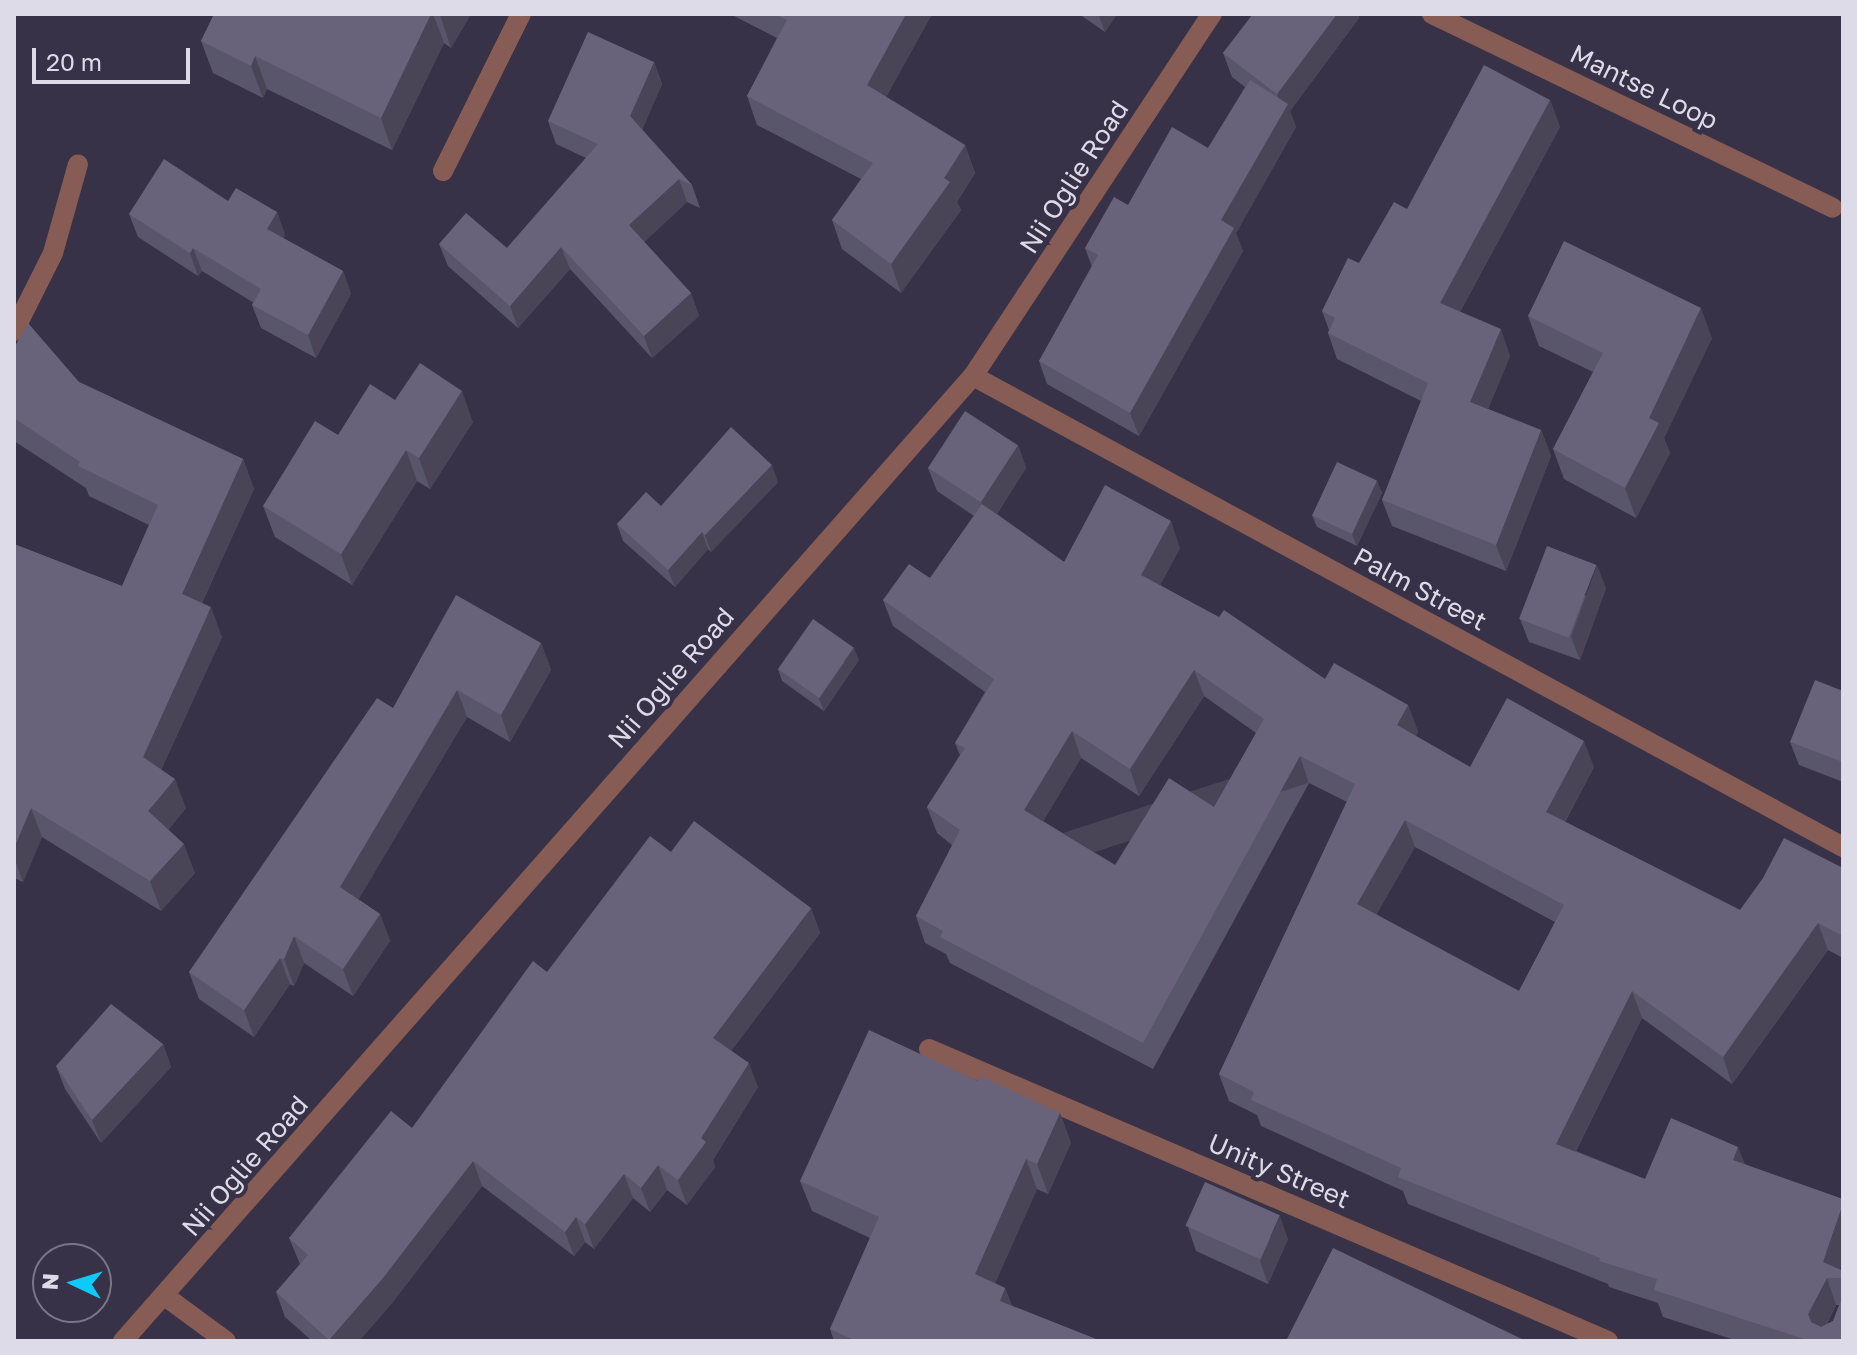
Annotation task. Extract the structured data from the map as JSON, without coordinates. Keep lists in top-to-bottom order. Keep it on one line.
{"streets":{"street":["Mantse Loop","Nii Oglie Road","Palm Street","Unity Street"]},"crossings":[["Nii Oglie Road","Palm Street"]],"scale_bar":"20 m","north":"left"}
